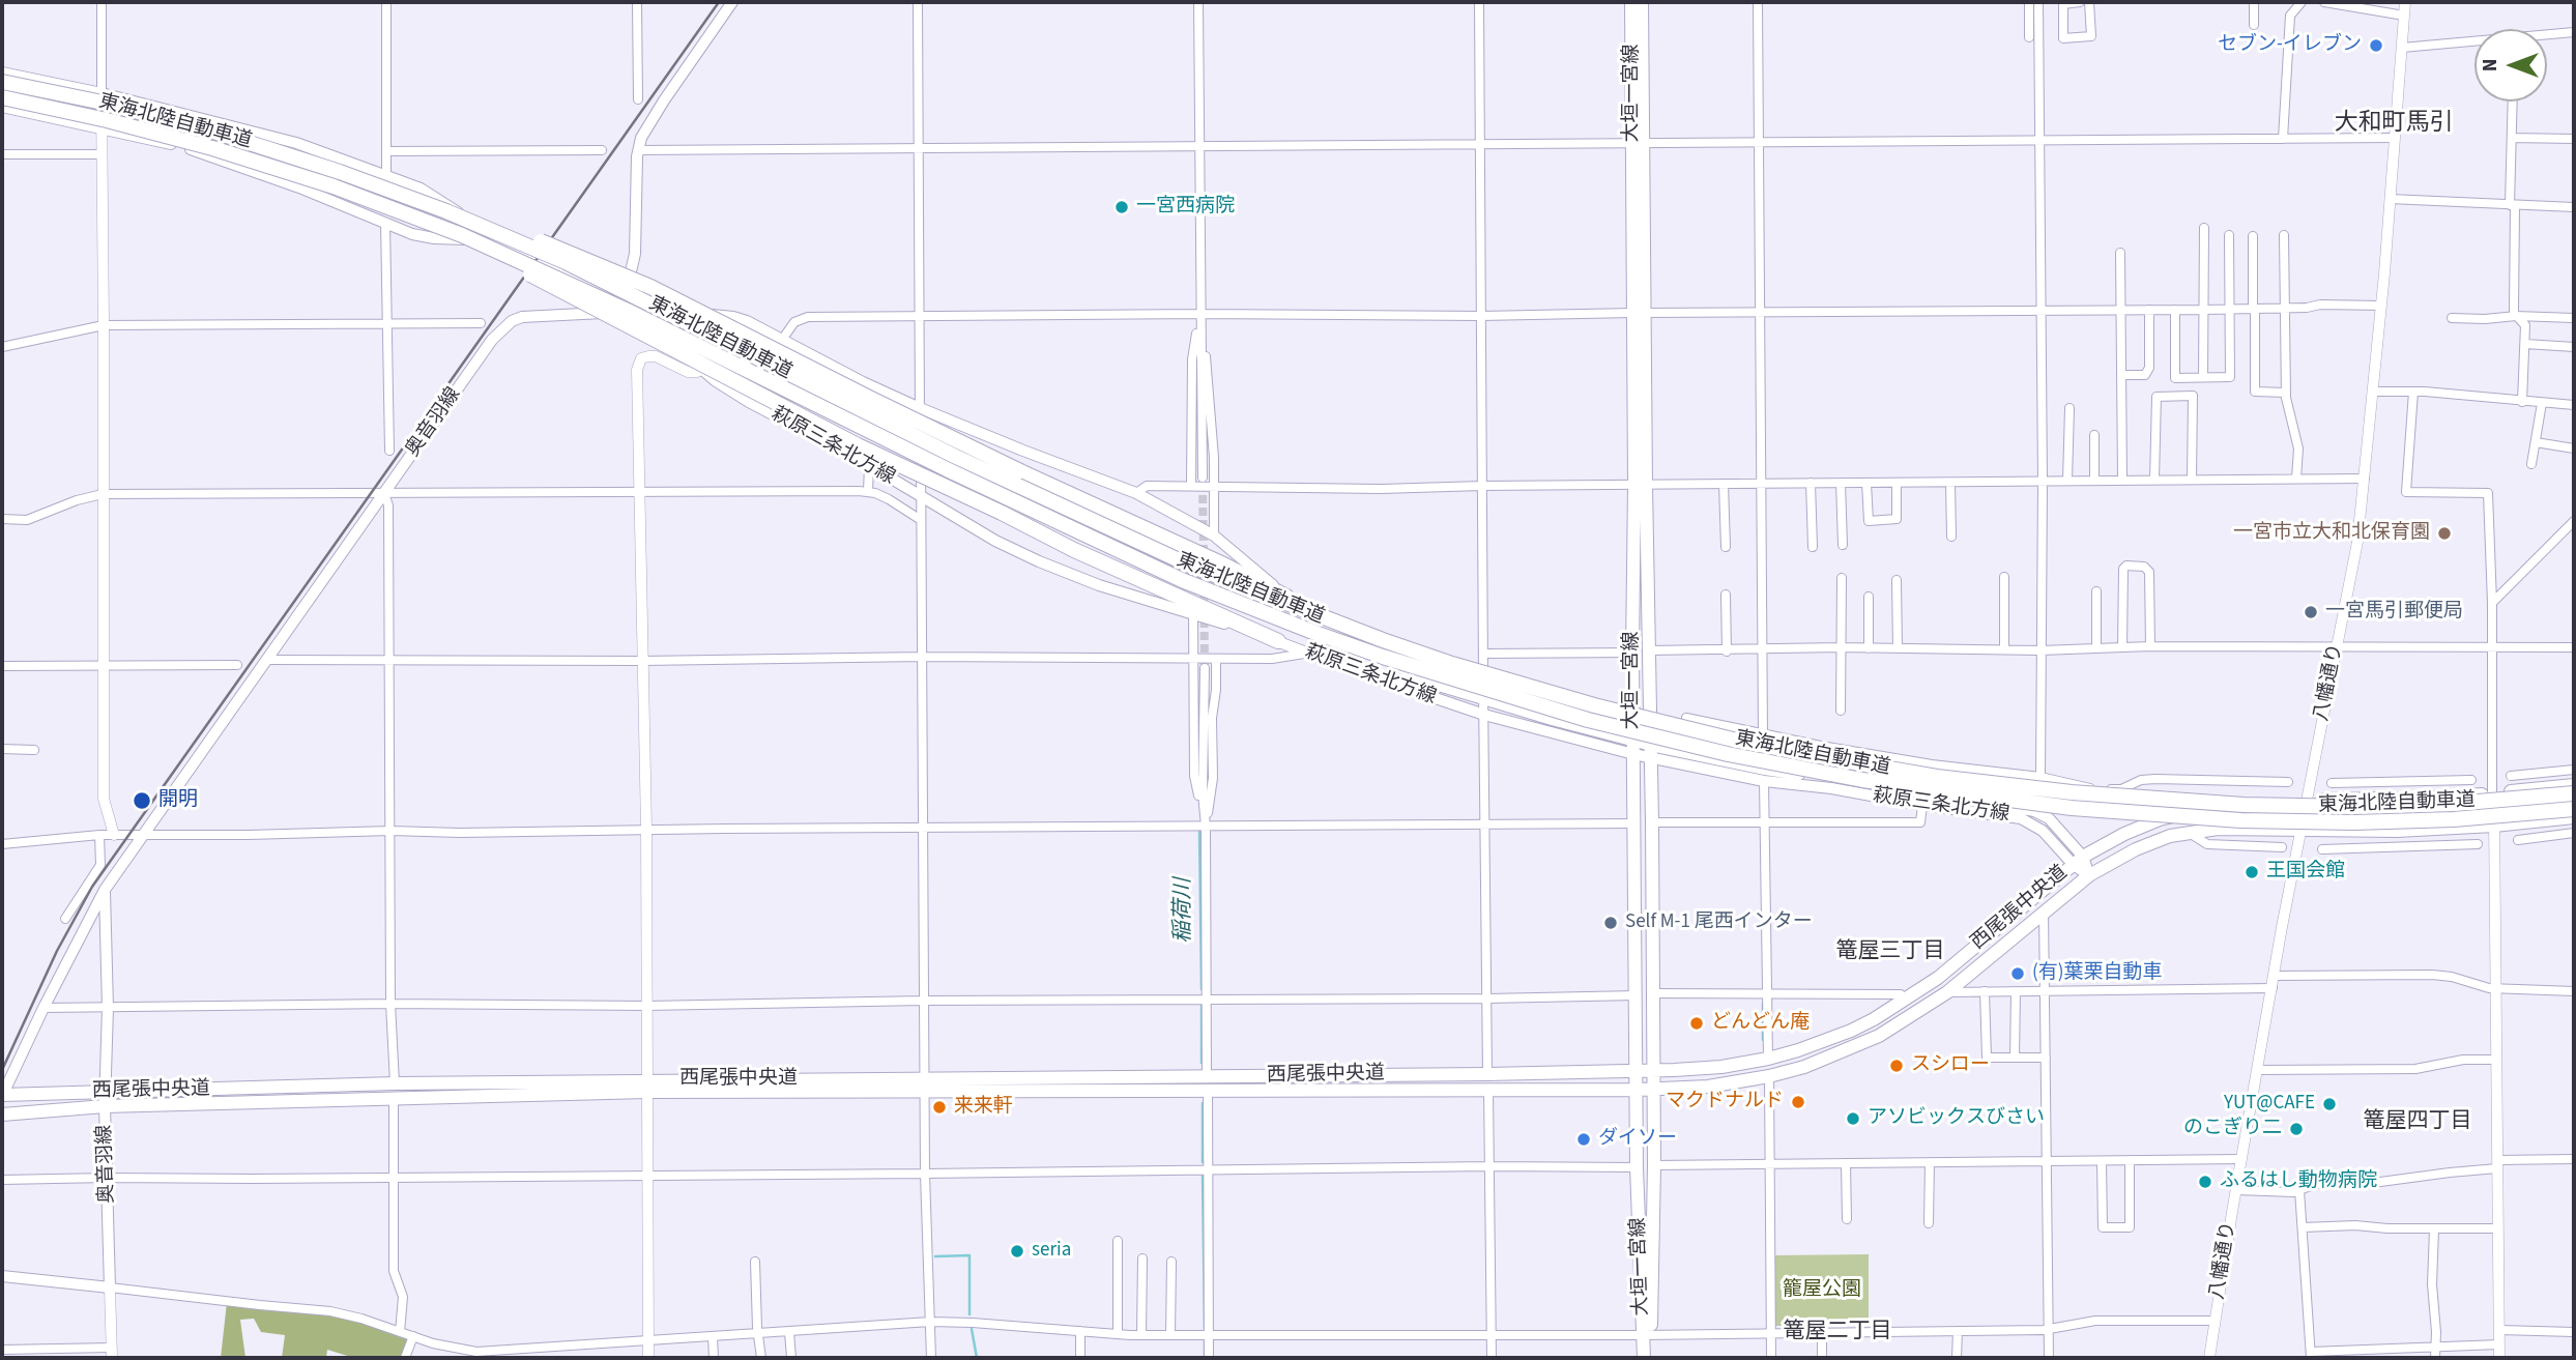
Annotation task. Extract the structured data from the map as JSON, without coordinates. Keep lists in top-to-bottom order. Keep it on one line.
{"streets":{"highway":["東海北陸自動車道"],"main road":["大垣一宮線","奥音羽線","萩原三条北方線","西尾張中央道"],"street":["八幡通り"]},"crossings":[["大垣一宮線","萩原三条北方線"],["大垣一宮線","西尾張中央道"],["奥音羽線","萩原三条北方線"],["奥音羽線","西尾張中央道"],["萩原三条北方線","西尾張中央道"],["八幡通り","西尾張中央道"]],"districts":["大和町馬引","篭屋三丁目","篭屋四丁目","篭屋二丁目"],"water":["稲荷川"],"parks":["籠屋公園"],"places":["セブン-イレブン","一宮西病院","一宮市立大和北保育園","一宮馬引郵便局","開明","王国会館","Self M-1 尾西インター","(有)葉栗自動車","どんどん庵","スシロー","マクドナルド","YUT@CAFE","来来軒","アソビックスびさい","のこぎり二","ダイソー","ふるはし動物病院","seria"],"north":"left"}
